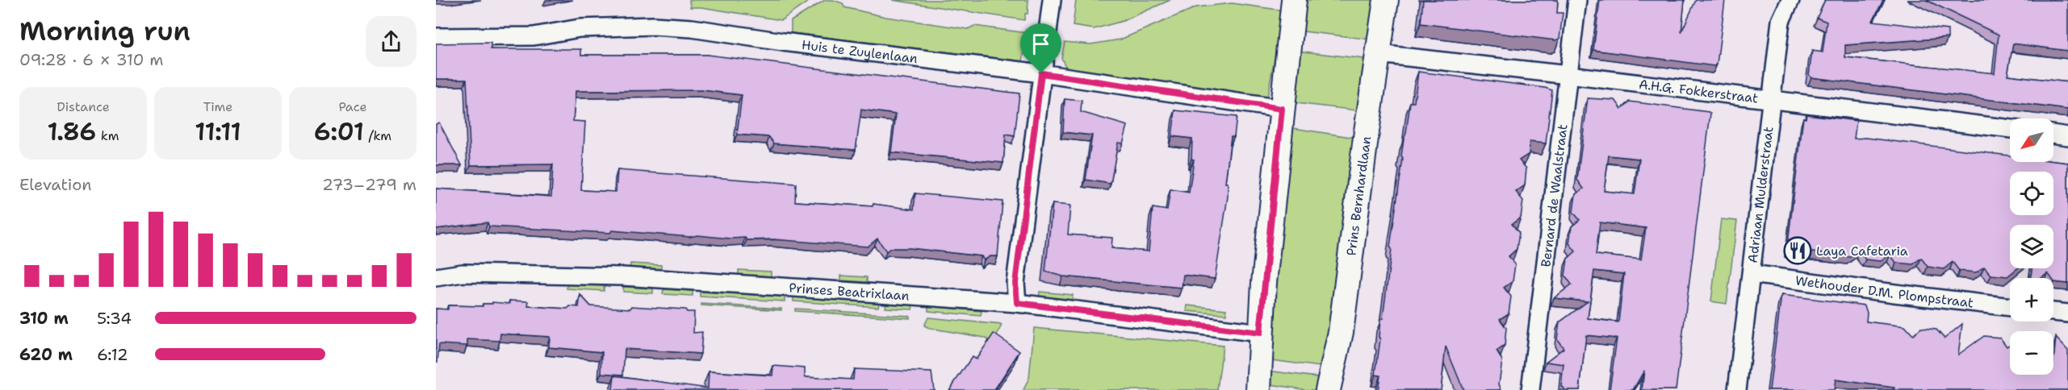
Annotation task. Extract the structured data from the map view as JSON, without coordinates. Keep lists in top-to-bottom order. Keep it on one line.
{"streets":{"street":["Huis te Zuylenlaan","A.H.G. Fokkerstraat","Adriaan Mulderstraat","Prins Bernhardlaan","Bernard de Waalstraat","Prinses Beatrixlaan","Wethouder D.M. Plompstraat"]},"crossings":[["A.H.G. Fokkerstraat","Adriaan Mulderstraat"],["A.H.G. Fokkerstraat","Prins Bernhardlaan"],["A.H.G. Fokkerstraat","Bernard de Waalstraat"],["Adriaan Mulderstraat","Wethouder D.M. Plompstraat"]],"places":{"restaurant":["Laya Cafetaria"]},"north":"bottom left","page":{"heading":["Morning run","09:28 · 6 × 310 m"],"stats":[["Distance","1.86 km"],["Time","11:11"],["Pace","6:01 /km"]],"map_buttons":["+","−"],"chart":["Elevation","273–279 m"],"list":[{"name":"310 m","note":"5:34"},{"name":"620 m","note":"6:12"}]}}
